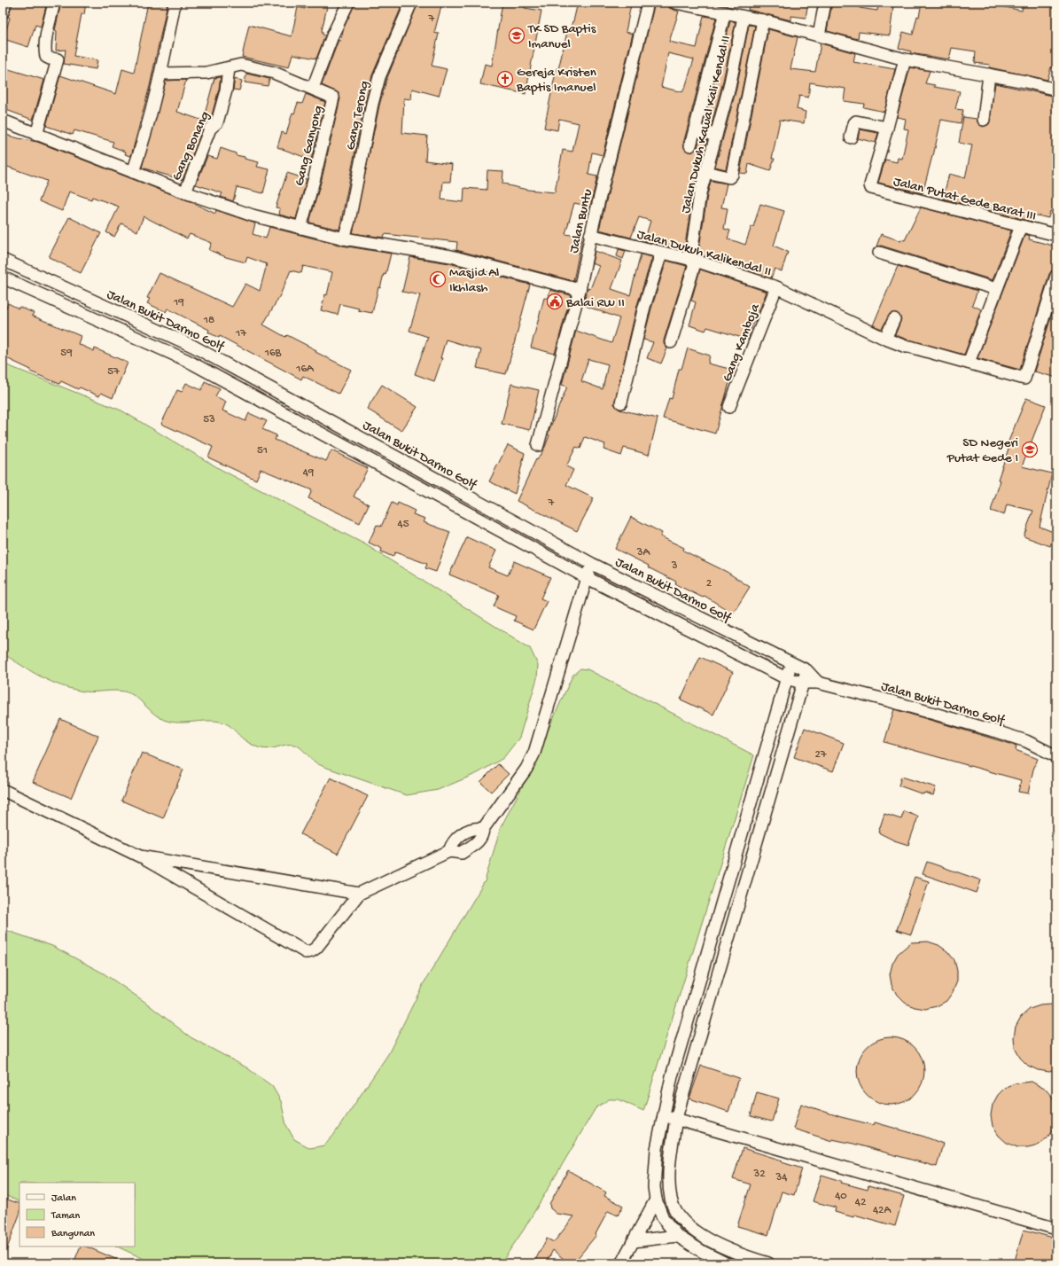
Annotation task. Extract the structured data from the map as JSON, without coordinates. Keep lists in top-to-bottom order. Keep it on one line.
{"streets":{"street":["Gang Terong","Jalan Dukuh Kawal Kali Kendal II","Gang Bonang","Gang Ganyong","Jalan Putat Gede Barat III","Jalan Buntu","Jalan Dukuh Kalikendal II","Jalan Bukit Darmo Golf","Gang Kamboja"]},"crossings":[["Jalan Dukuh Kawal Kali Kendal II","Jalan Dukuh Kalikendal II"],["Jalan Buntu","Jalan Dukuh Kalikendal II"],["Jalan Dukuh Kalikendal II","Gang Kamboja"]],"places":{"school or university":["TK SD Baptis Imanuel","SD Negeri Putat Gede I"],"church":["Gereja Kristen Baptis Imanuel"],"mosque":["Masjid Al Ikhlash"],"public building":["Balai RW II"]},"house_numbers":["7","19","18","17","59","16B","16A","57","53","51","49","7","45","3A","3","2","27","32","34","40","42","42A"],"legend":["Jalan","Taman","Bangunan"]}
